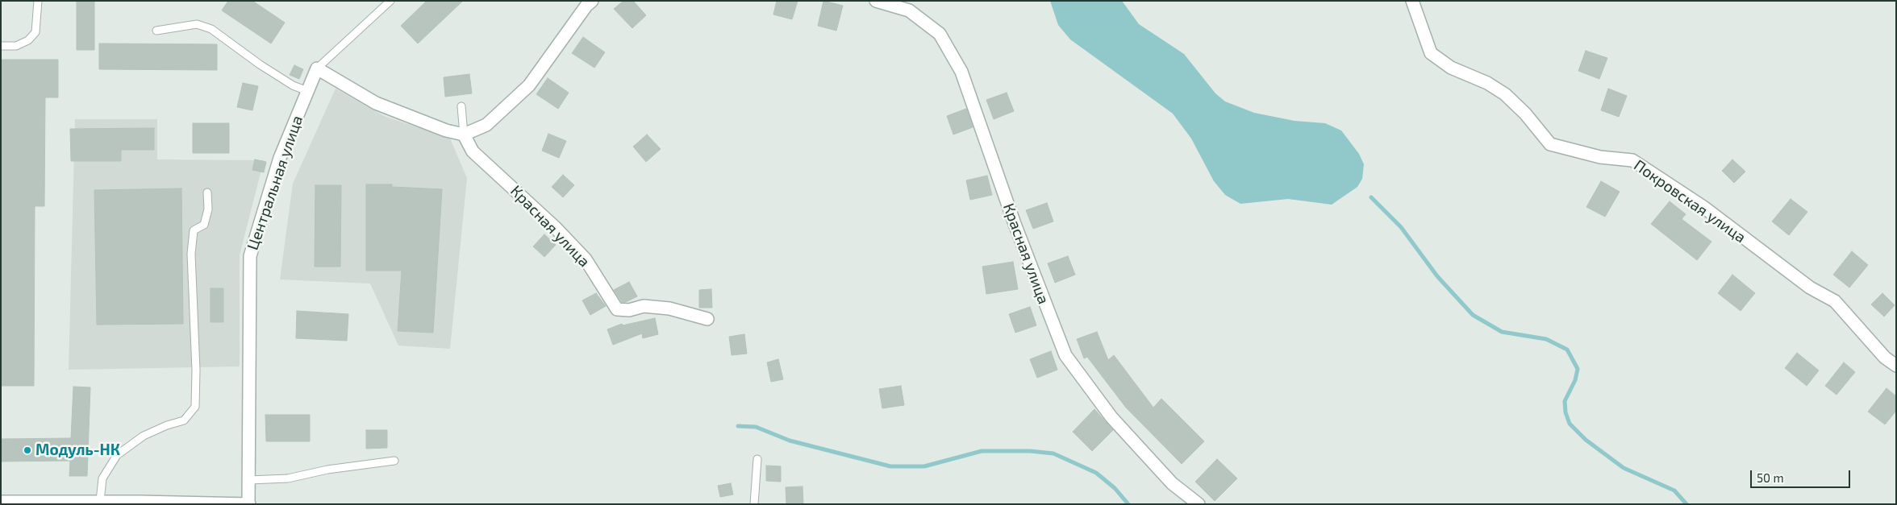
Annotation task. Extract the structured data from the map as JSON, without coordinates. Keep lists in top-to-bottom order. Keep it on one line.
{"streets":{"street":["Центральная улица","Покровская улица","Красная улица"]},"places":["Модуль-НК"],"scale_bar":"50 m"}
